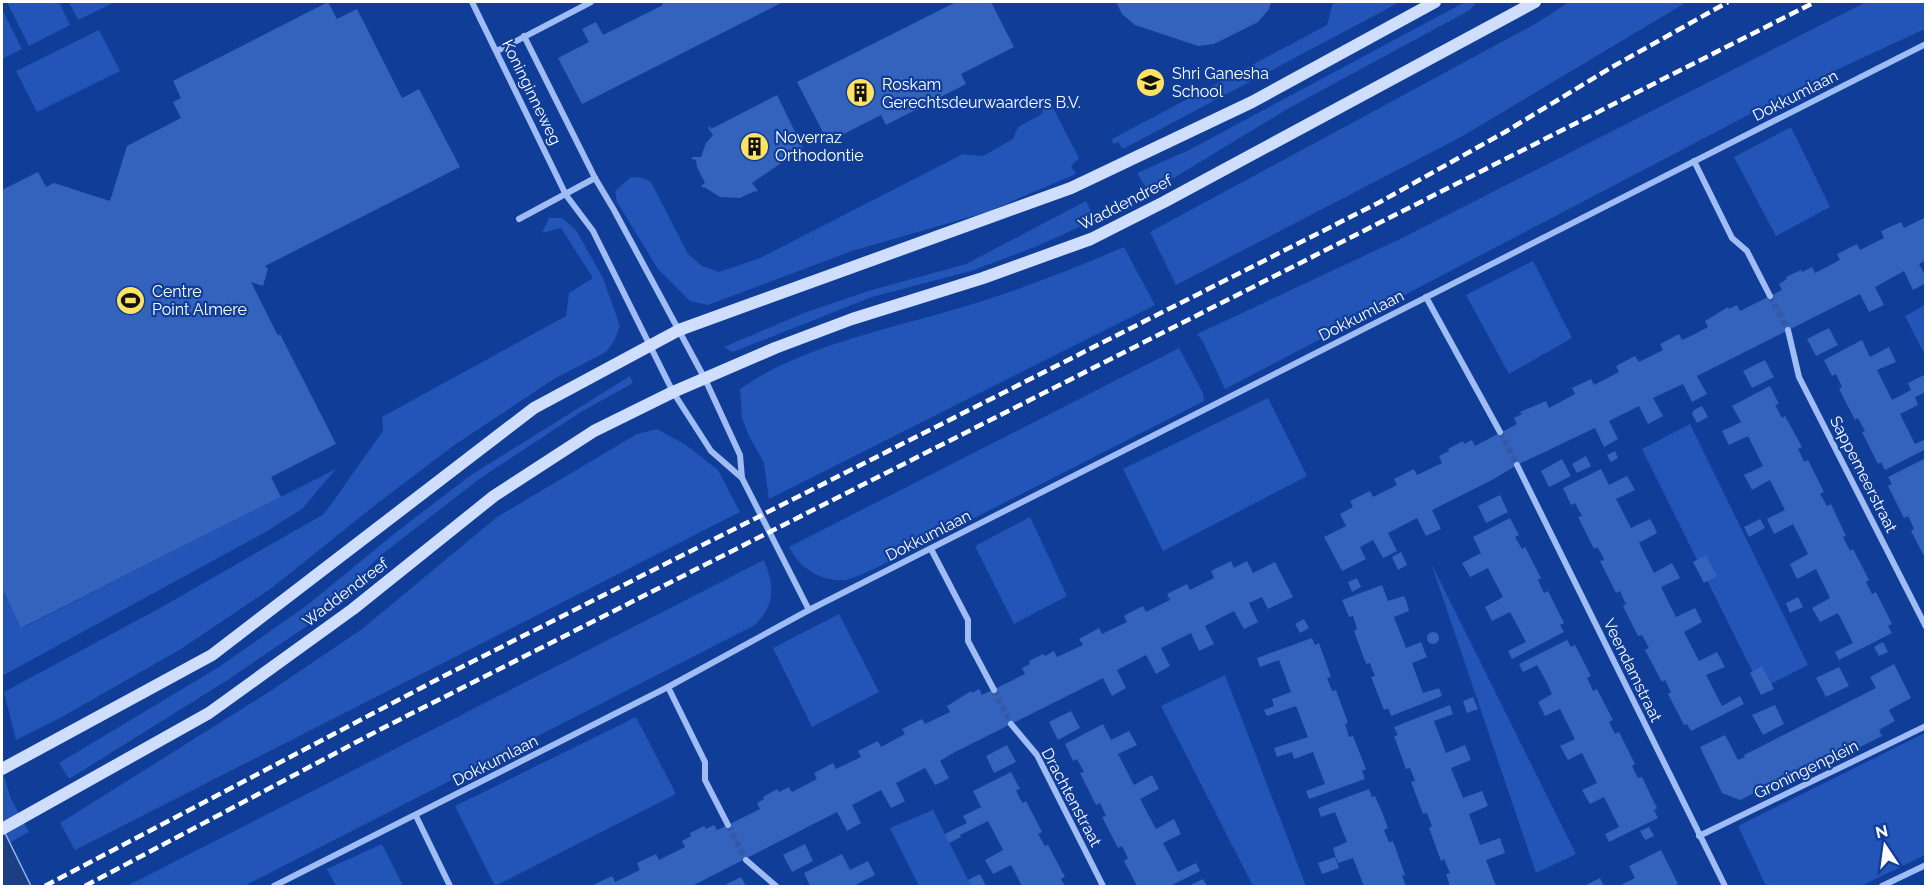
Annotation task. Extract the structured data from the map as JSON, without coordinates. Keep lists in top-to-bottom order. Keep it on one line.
{"streets":{"main road":["Waddendreef"],"street":["Koninginneweg","Dokkumlaan","Sappemeerstraat","Veendamstraat","Groningenplein","Drachtenstraat"]},"crossings":[["Koninginneweg","Waddendreef"],["Veendamstraat","Groningenplein"]],"places":{"school or university":["Shri Ganesha School"],"building":["Roskam Gerechtsdeurwaarders B.V.","Noverraz Orthodontie"],"sports":["Centre Point Almere"]},"north":"top"}
